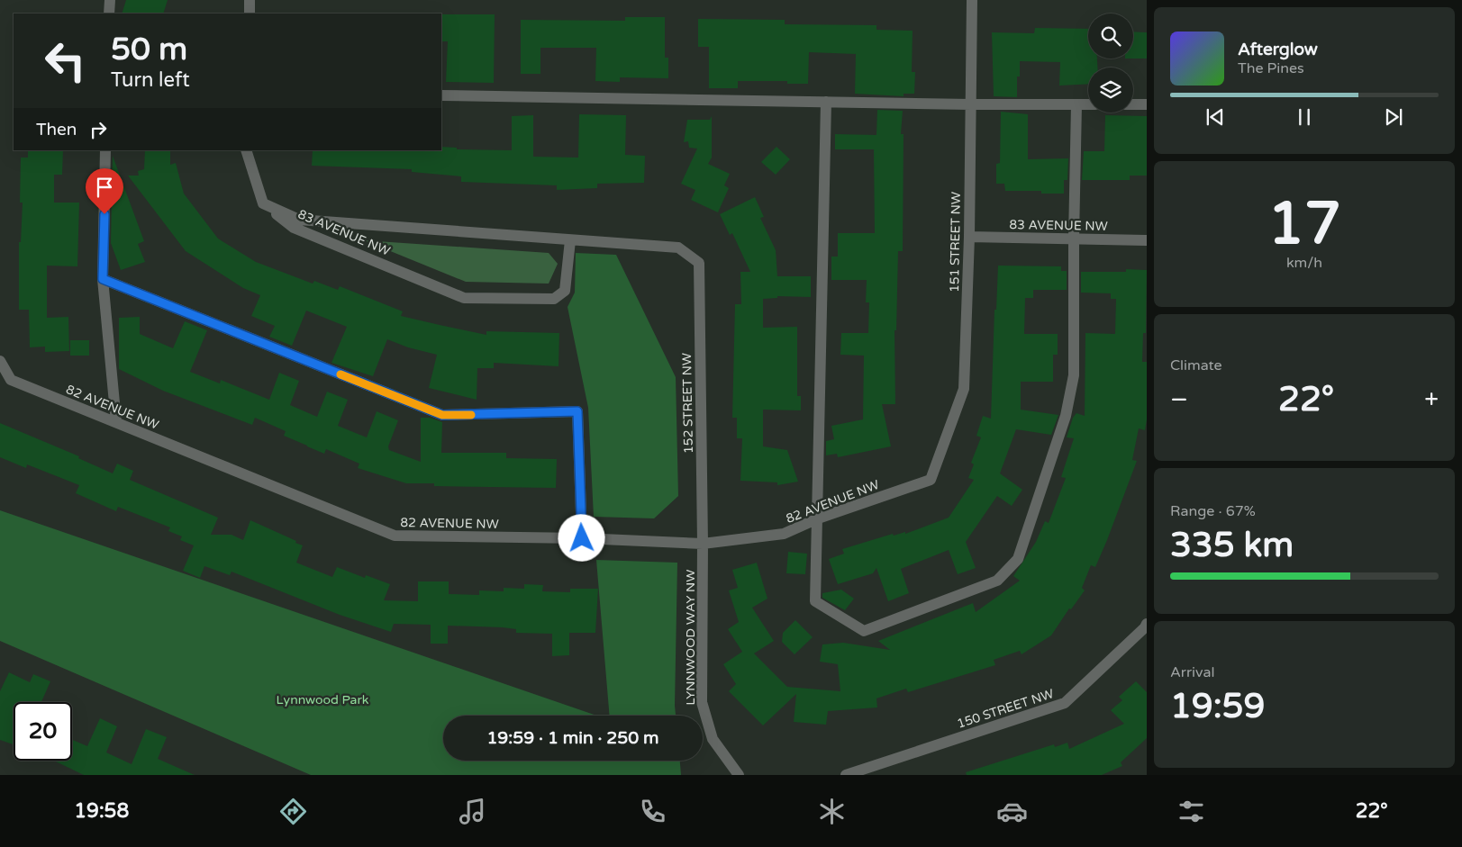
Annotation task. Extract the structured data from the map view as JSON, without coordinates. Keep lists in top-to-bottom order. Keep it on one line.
{"streets":{"street":["83 AVENUE NW","151 STREET NW","152 STREET NW","82 AVENUE NW","LYNNWOOD WAY NW","150 STREET NW"]},"crossings":[["83 AVENUE NW","151 STREET NW"],["83 AVENUE NW","152 STREET NW"],["151 STREET NW","82 AVENUE NW"],["152 STREET NW","82 AVENUE NW"],["152 STREET NW","LYNNWOOD WAY NW"],["82 AVENUE NW","LYNNWOOD WAY NW"]],"parks":["Lynnwood Park"],"page":{"turn":["50 m","Turn left"],"song":["Afterglow","The Pines"],"then":"Then","tile":[["17","km/h"],"Climate",["Range · 67%","335 km"],["Arrival","19:59"]],"heat":["−","22°","+"],"limit":"20","trip":"19:59 · 1 min · 250 m","tabs":["19:58","22°"]}}
